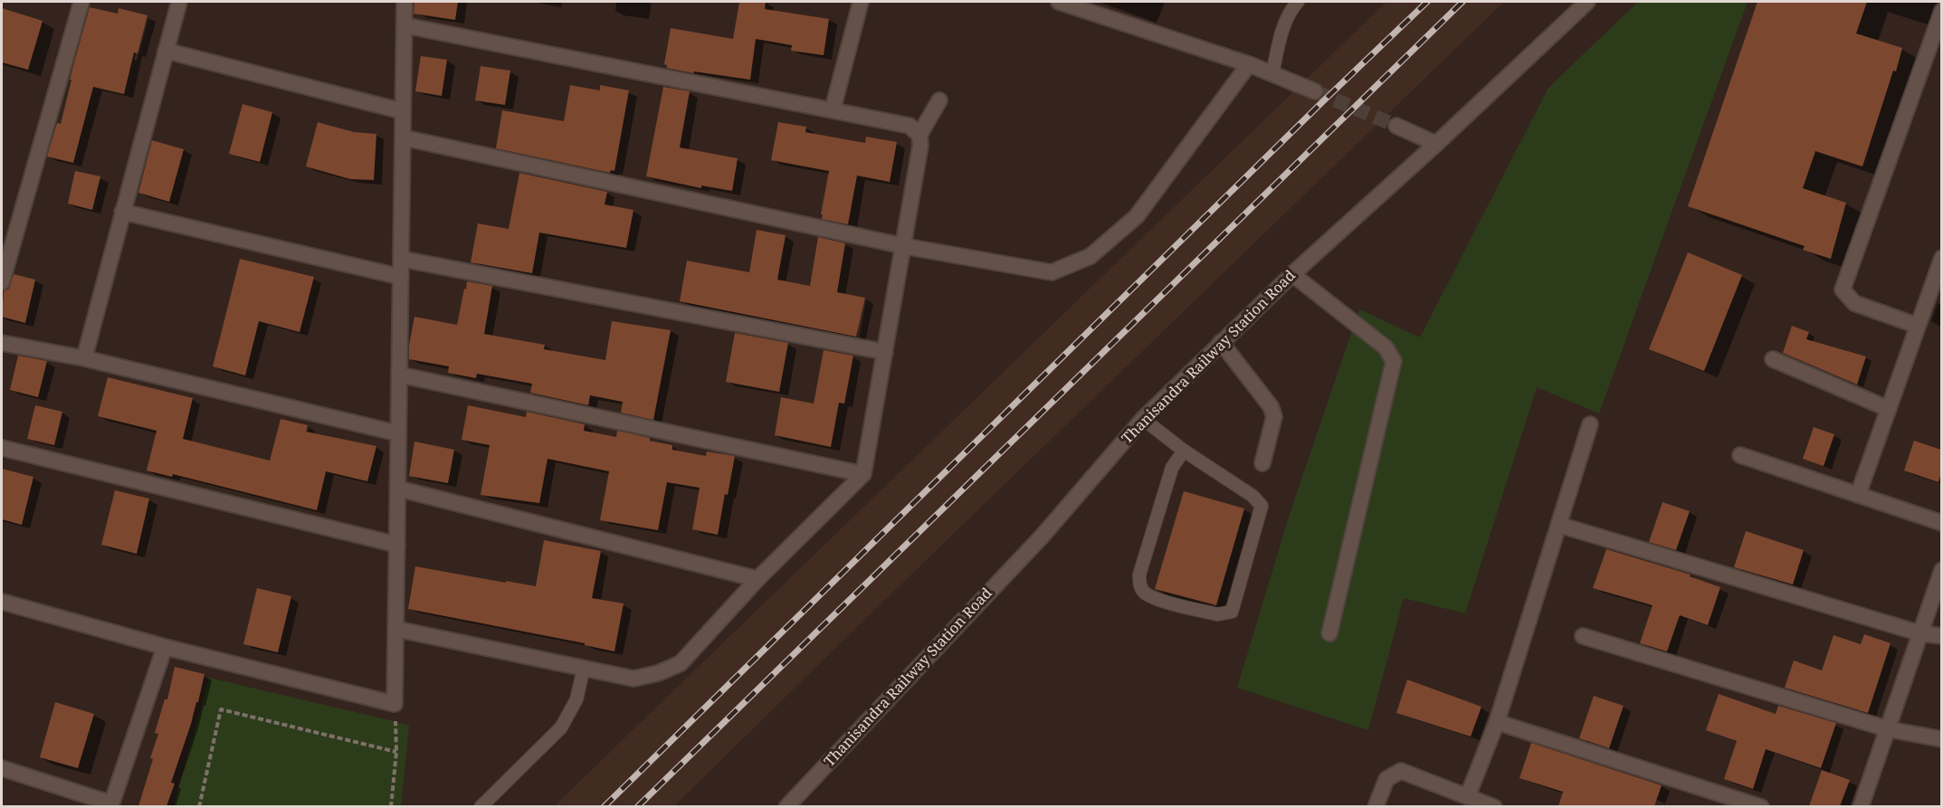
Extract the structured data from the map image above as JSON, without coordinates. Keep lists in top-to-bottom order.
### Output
{
  "streets": {
    "street": ["Thanisandra Railway Station Road"]
  }
}
